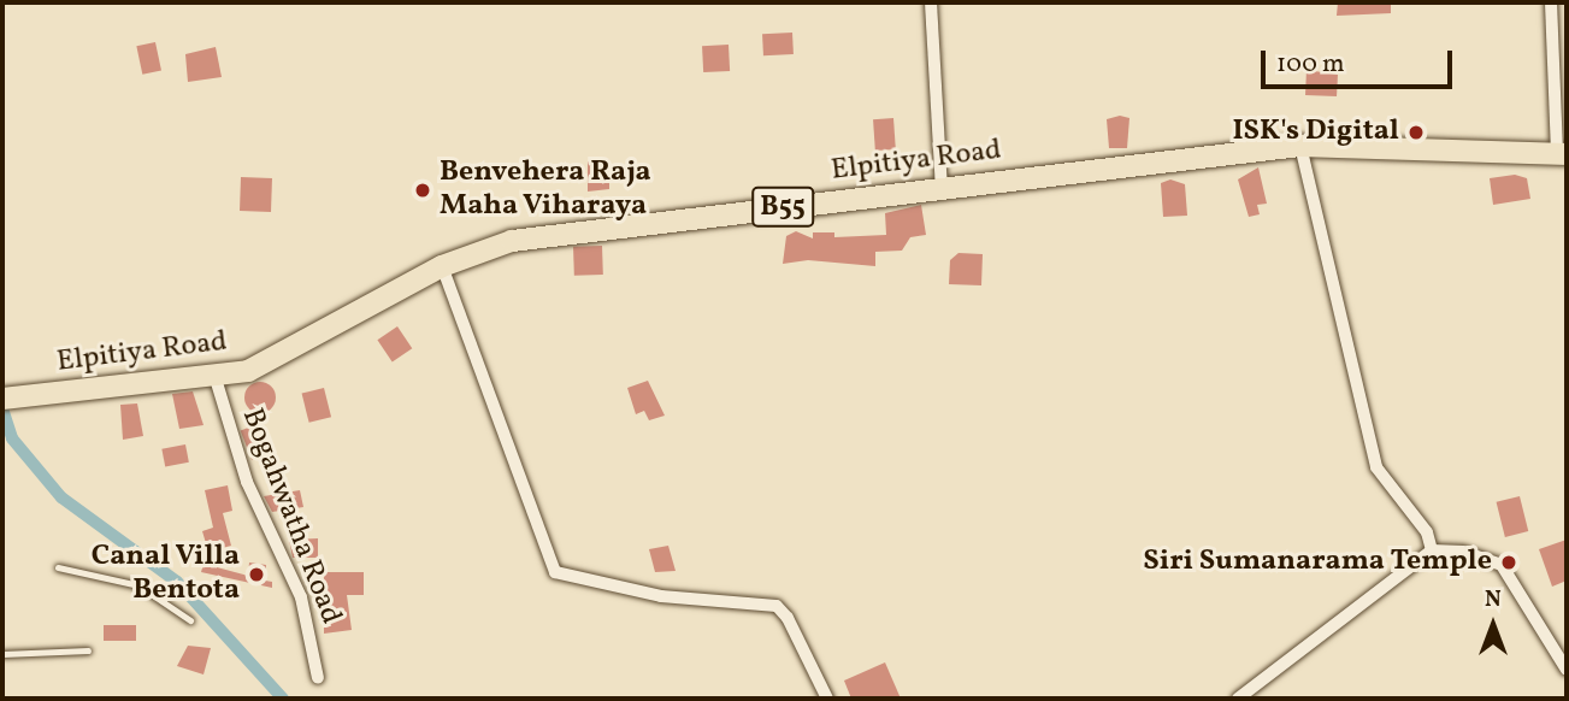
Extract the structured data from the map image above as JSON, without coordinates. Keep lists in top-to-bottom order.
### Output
{
  "streets": {
    "main road": ["Elpitiya Road", "B55"],
    "street": ["Bogahwatha Road"]
  },
  "crossings": [
    ["Elpitiya Road", "Bogahwatha Road"]
  ],
  "places": [
    "ISK's Digital",
    "Benvehera Raja Maha Viharaya",
    "Siri Sumanarama Temple",
    "Canal Villa Bentota"
  ],
  "scale_bar": "100 m",
  "north": "top"
}
